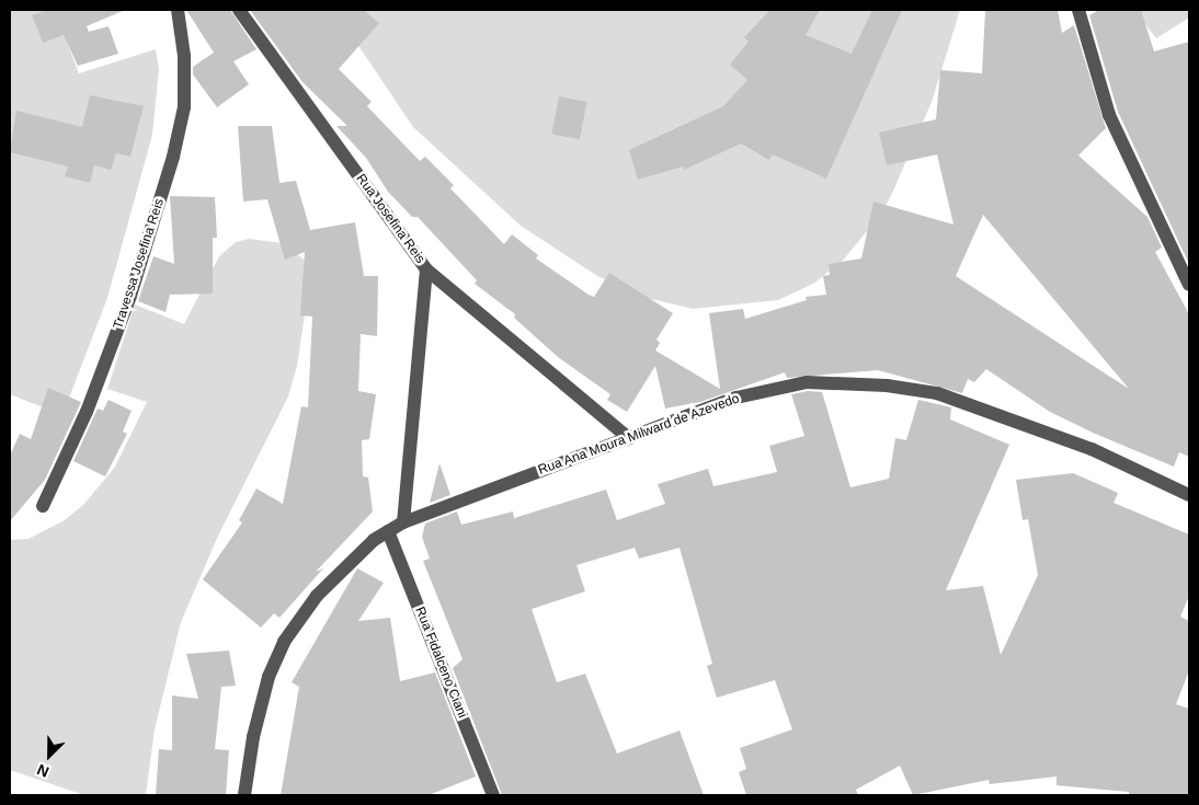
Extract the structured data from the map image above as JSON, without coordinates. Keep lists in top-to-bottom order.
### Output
{
  "streets": {
    "street": [
      "Rua Josefina Reis",
      "Travessa Josefina Reis",
      "Rua Ana Moura Milward de Azevedo",
      "Rua Fidalceno Ciani"
    ]
  },
  "crossings": [
    ["Rua Josefina Reis", "Rua Ana Moura Milward de Azevedo"],
    ["Rua Ana Moura Milward de Azevedo", "Rua Fidalceno Ciani"]
  ],
  "north": "bottom left"
}
